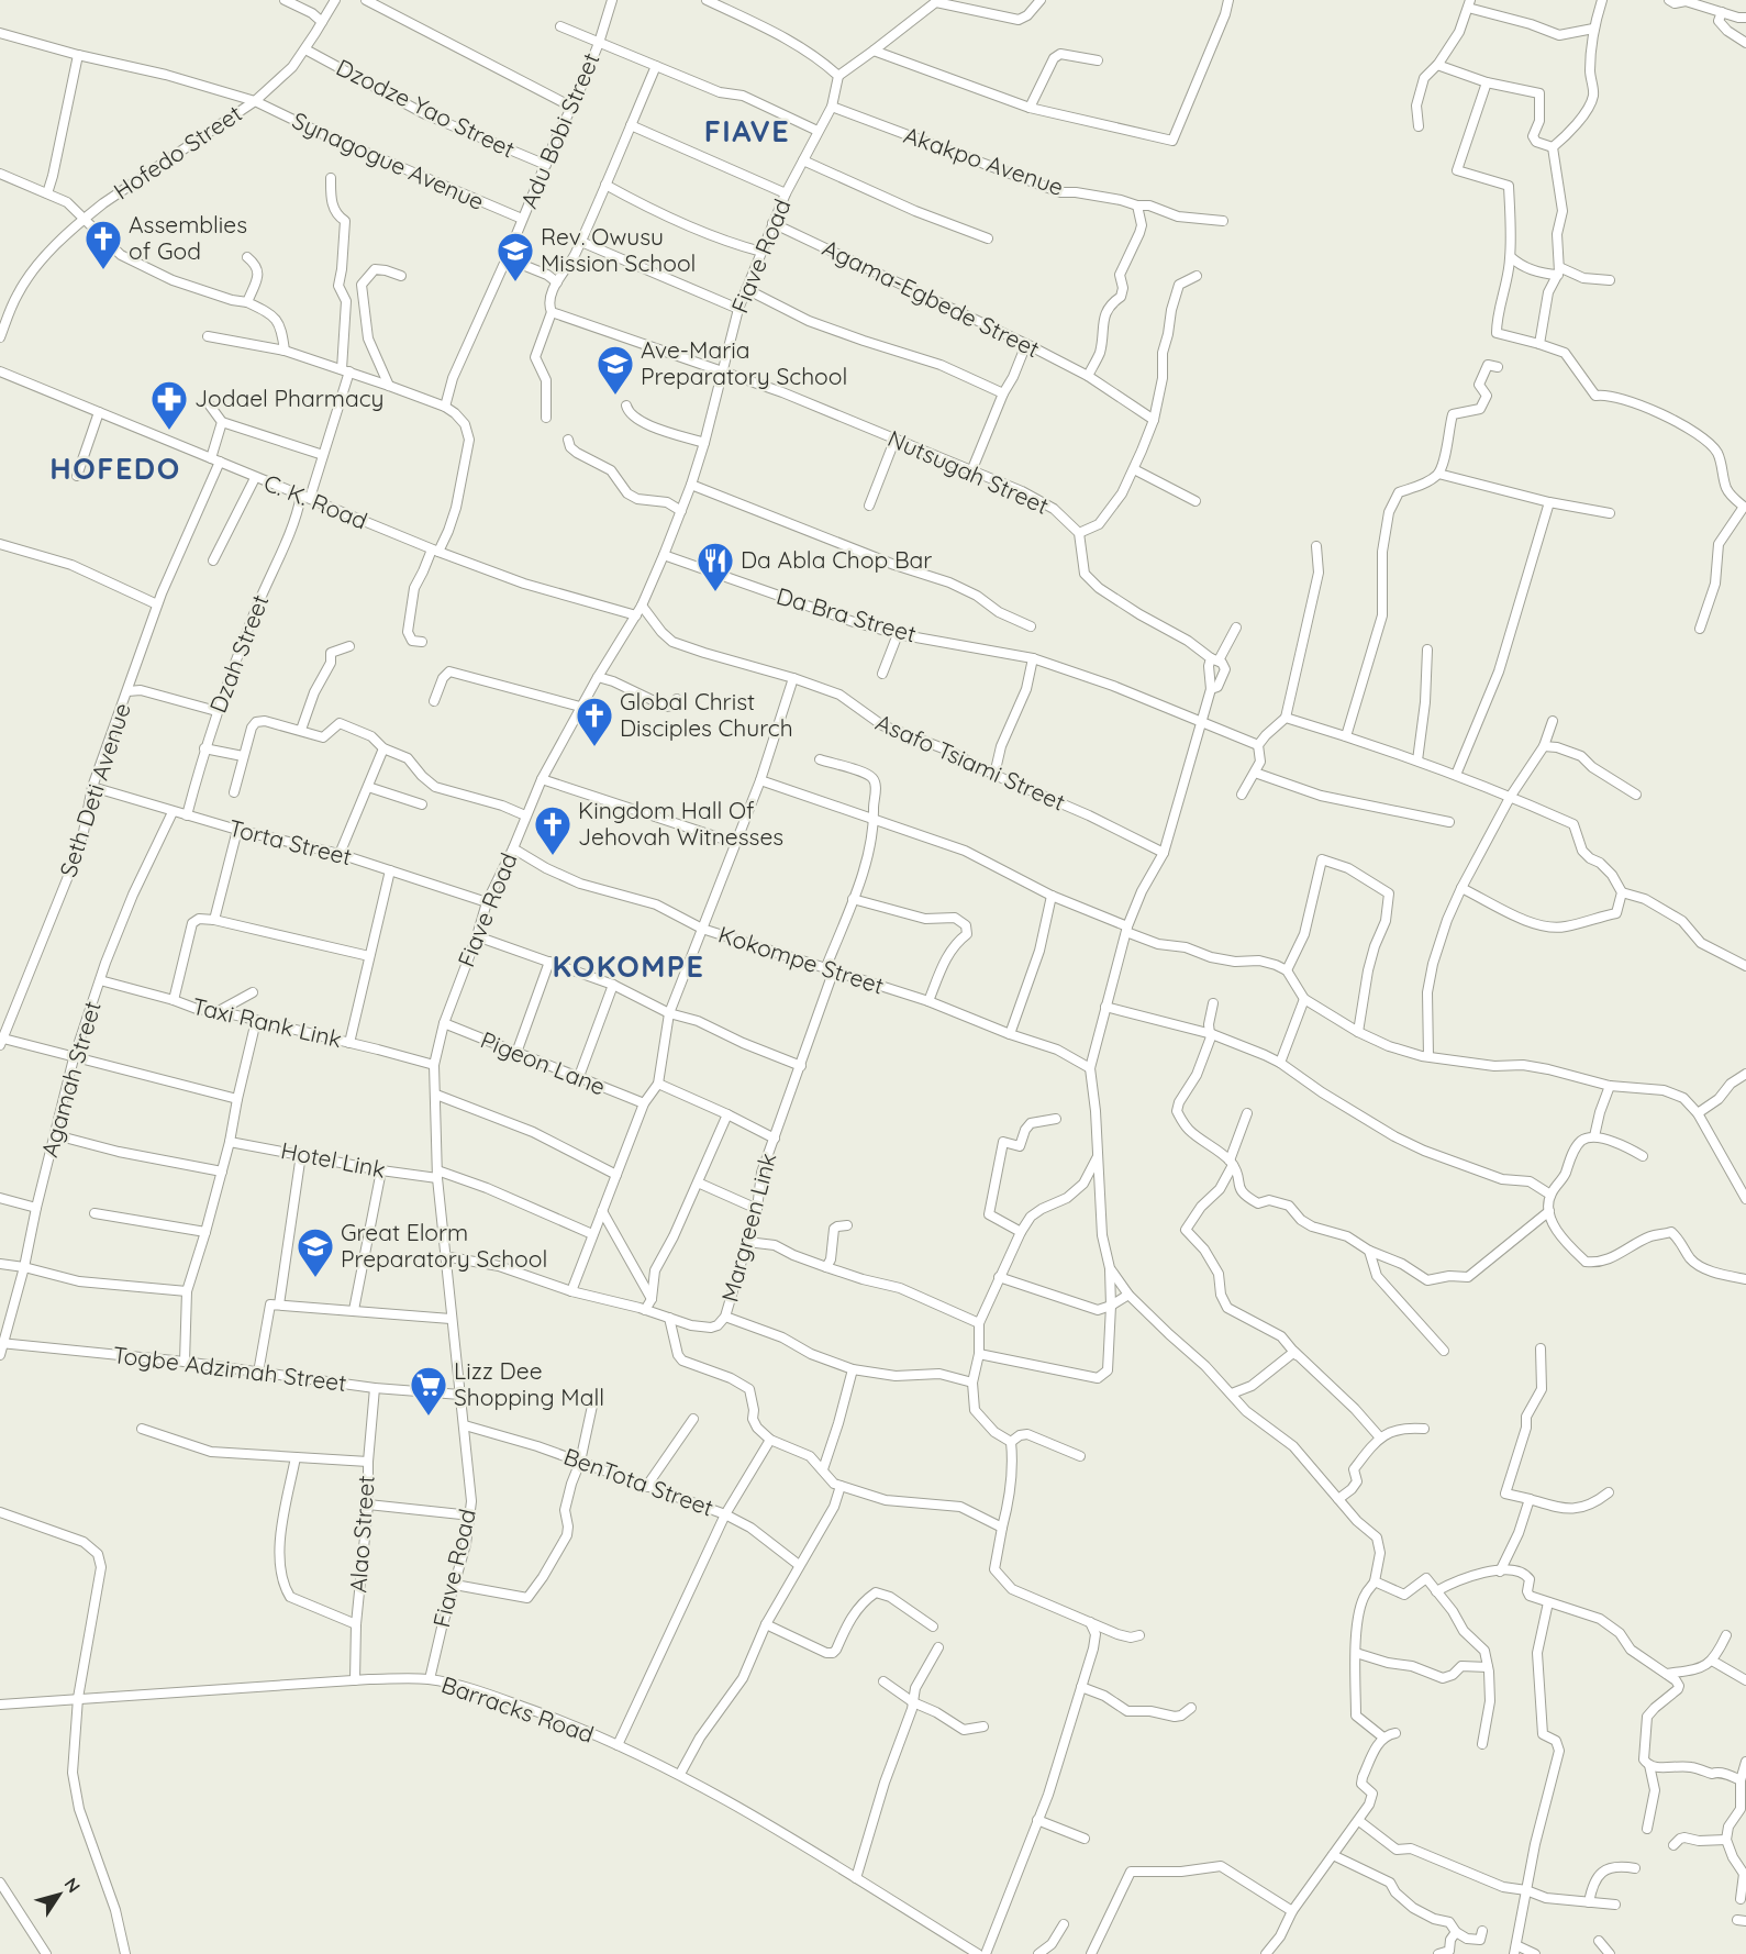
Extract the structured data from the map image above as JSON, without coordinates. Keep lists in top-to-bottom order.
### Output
{
  "streets": {
    "street": [
      "Dzodze Yao Street",
      "Adu Bobi Street",
      "Hofedo Street",
      "Synagogue Avenue",
      "Akakpo Avenue",
      "Fiave Road",
      "Agama-Egbede Street",
      "Nutsugah Street",
      "C. K. Road",
      "Da Bra Street",
      "Dzah Street",
      "Asafo Tsiami Street",
      "Seth Deti Avenue",
      "Torta Street",
      "Kokompe Street",
      "Taxi Rank Link",
      "Pigeon Lane",
      "Agamah Street",
      "Hotel Link",
      "Margreen Link",
      "Togbe Adzimah Street",
      "BenTota Street",
      "Alao Street",
      "Barracks Road"
    ]
  },
  "crossings": [
    ["Dzodze Yao Street", "Adu Bobi Street"],
    ["Dzodze Yao Street", "Hofedo Street"],
    ["Adu Bobi Street", "Synagogue Avenue"],
    ["Hofedo Street", "Synagogue Avenue"],
    ["Akakpo Avenue", "Fiave Road"],
    ["Fiave Road", "Agama-Egbede Street"],
    ["Fiave Road", "Nutsugah Street"],
    ["Fiave Road", "C. K. Road"],
    ["Fiave Road", "Da Bra Street"],
    ["Fiave Road", "Asafo Tsiami Street"],
    ["Fiave Road", "Torta Street"],
    ["Fiave Road", "Kokompe Street"],
    ["Fiave Road", "Taxi Rank Link"],
    ["Fiave Road", "Pigeon Lane"],
    ["Fiave Road", "Hotel Link"],
    ["Fiave Road", "Margreen Link"],
    ["Fiave Road", "Togbe Adzimah Street"],
    ["Fiave Road", "BenTota Street"],
    ["Fiave Road", "Barracks Road"],
    ["C. K. Road", "Dzah Street"],
    ["C. K. Road", "Seth Deti Avenue"],
    ["Dzah Street", "Torta Street"],
    ["Seth Deti Avenue", "Torta Street"],
    ["Torta Street", "Agamah Street"],
    ["Kokompe Street", "Margreen Link"],
    ["Taxi Rank Link", "Agamah Street"],
    ["Agamah Street", "Togbe Adzimah Street"],
    ["Togbe Adzimah Street", "Alao Street"],
    ["Alao Street", "Barracks Road"]
  ],
  "districts": ["FIAVE", "HOFEDO", "KOKOMPE"],
  "places": {
    "church": ["Assemblies of God", "Global Christ Disciples Church", "Kingdom Hall Of Jehovah Witnesses"],
    "school or university": ["Rev. Owusu Mission School", "Ave-Maria Preparatory School", "Great Elorm Preparatory School"],
    "pharmacy": ["Jodael Pharmacy"],
    "restaurant": ["Da Abla Chop Bar"],
    "supermarket": ["Lizz Dee Shopping Mall"]
  },
  "north": "top right"
}
